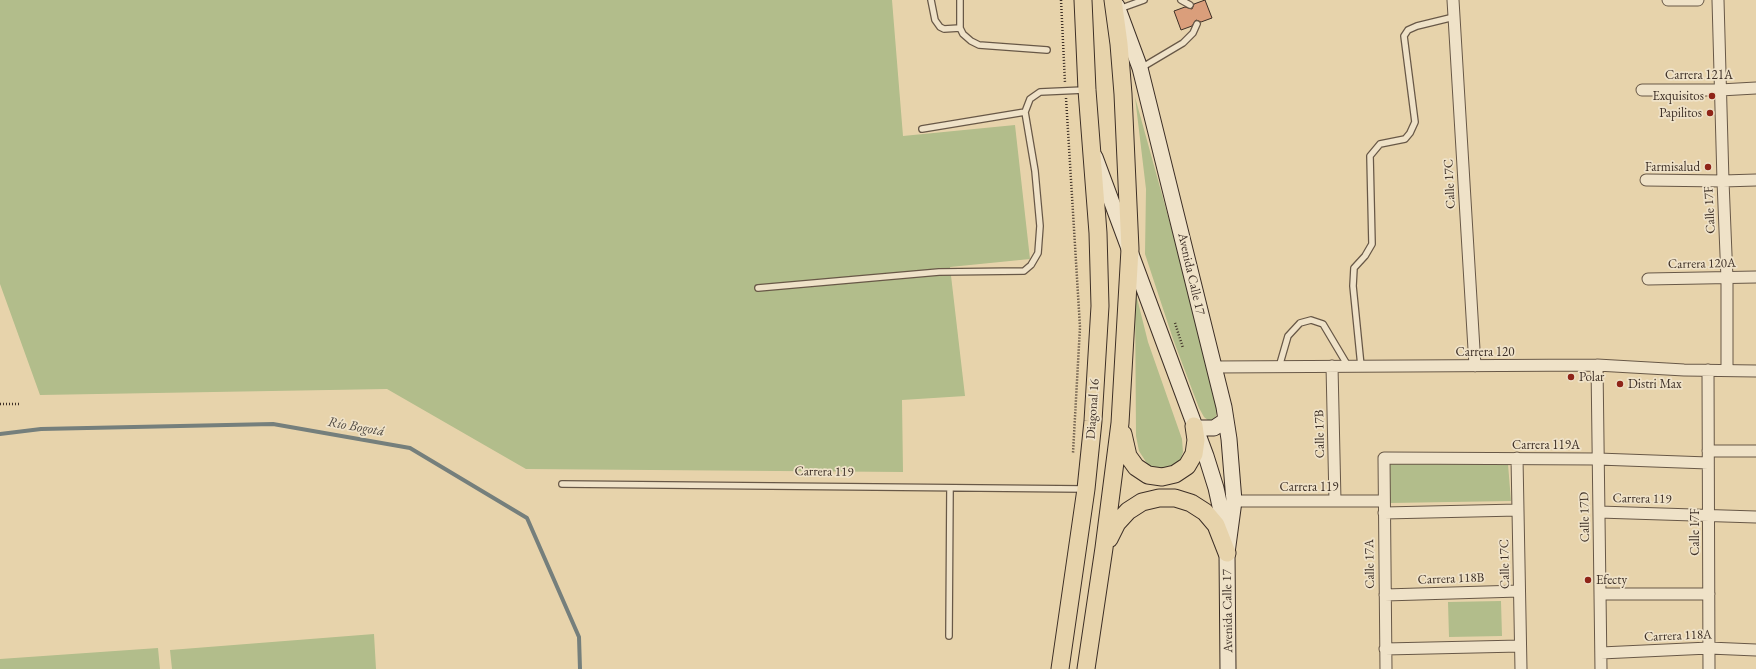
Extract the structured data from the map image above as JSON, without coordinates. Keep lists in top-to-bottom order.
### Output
{
  "streets": {
    "main road": ["Avenida Calle 17", "Diagonal 16"],
    "street": [
      "Carrera 121A",
      "Calle 17C",
      "Calle 17F",
      "Carrera 120A",
      "Carrera 120",
      "Calle 17B",
      "Carrera 119A",
      "Carrera 119",
      "Calle 17D",
      "Calle 17A",
      "Carrera 118B",
      "Carrera 118A"
    ]
  },
  "crossings": [
    ["Carrera 121A", "Calle 17F"],
    ["Calle 17C", "Carrera 120"],
    ["Calle 17C", "Carrera 119A"],
    ["Calle 17C", "Carrera 118B"],
    ["Calle 17F", "Carrera 120A"],
    ["Calle 17F", "Carrera 120"],
    ["Calle 17F", "Carrera 119A"],
    ["Calle 17F", "Carrera 119"],
    ["Calle 17F", "Carrera 118A"],
    ["Avenida Calle 17", "Carrera 120"],
    ["Avenida Calle 17", "Diagonal 16"],
    ["Avenida Calle 17", "Carrera 119"],
    ["Carrera 120", "Calle 17B"],
    ["Carrera 120", "Calle 17D"],
    ["Diagonal 16", "Carrera 119"],
    ["Calle 17B", "Carrera 119"],
    ["Carrera 119A", "Calle 17D"],
    ["Carrera 119A", "Calle 17A"],
    ["Carrera 119", "Calle 17D"],
    ["Carrera 119", "Calle 17A"],
    ["Calle 17D", "Carrera 118A"],
    ["Calle 17A", "Carrera 118B"]
  ],
  "water": ["Río Bogotá"],
  "places": [
    "Exquisitos",
    "Papilitos",
    "Farmisalud",
    "Polar",
    "Distri Max",
    "Efecty"
  ]
}
